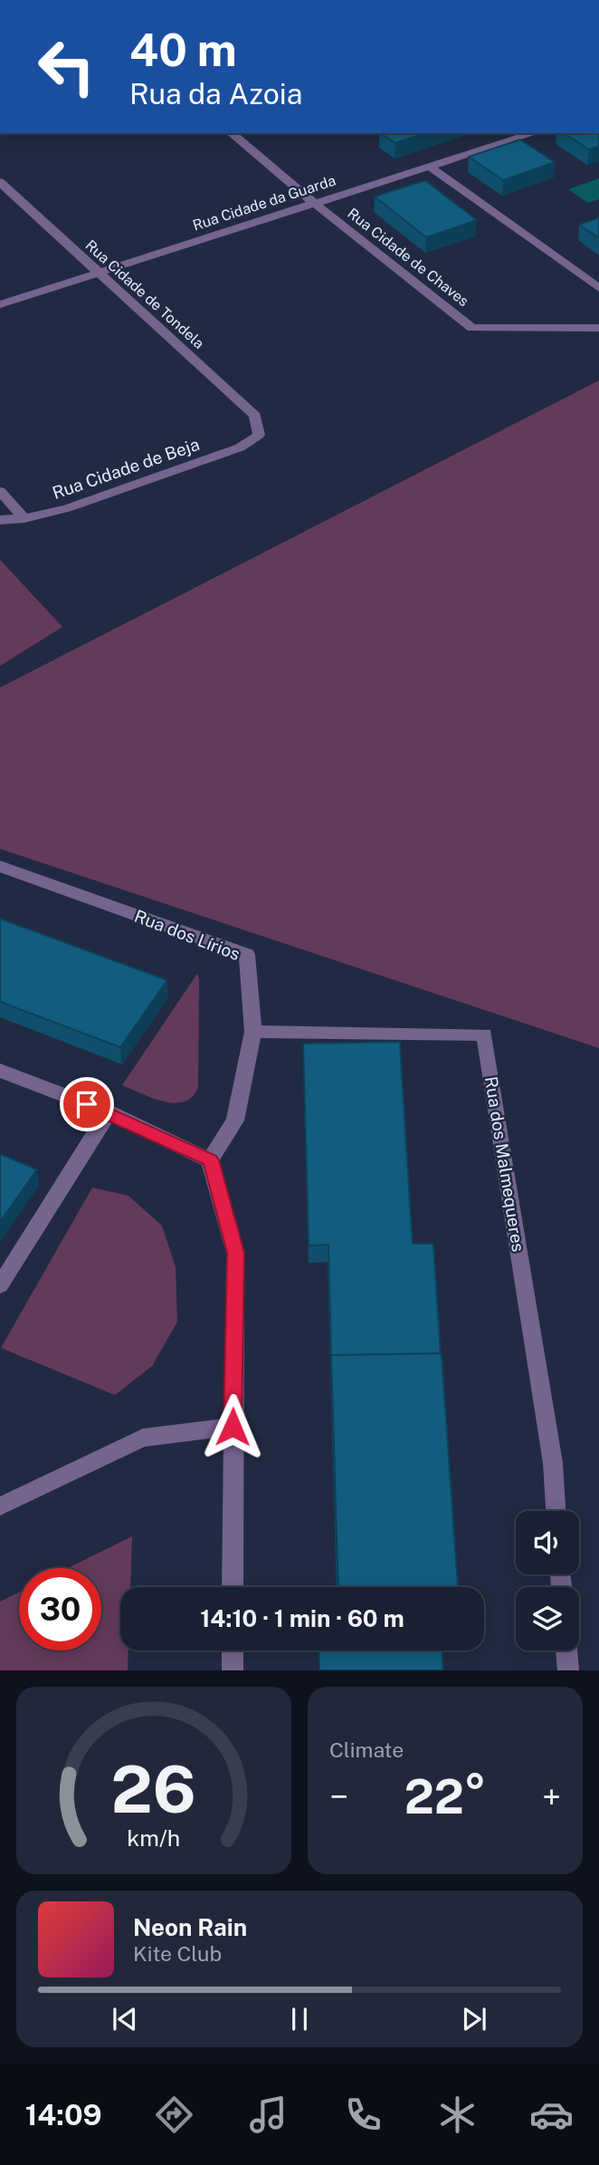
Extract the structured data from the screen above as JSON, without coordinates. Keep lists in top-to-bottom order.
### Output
{
  "streets": {
    "street": [
      "Rua Cidade da Guarda",
      "Rua Cidade de Chaves",
      "Rua Cidade de Tondela",
      "Rua Cidade de Beja",
      "Rua dos Lírios",
      "Rua dos Malmequeres"
    ]
  },
  "crossings": [
    ["Rua Cidade da Guarda", "Rua Cidade de Chaves"],
    ["Rua Cidade da Guarda", "Rua Cidade de Tondela"],
    ["Rua Cidade de Tondela", "Rua Cidade de Beja"],
    ["Rua dos Lírios", "Rua dos Malmequeres"]
  ],
  "page": {
    "turn": ["40 m", "Rua da Azoia"],
    "limit": "30",
    "trip": "14:10 · 1 min · 60 m",
    "tile": "Climate",
    "heat": ["−", "22°", "+"],
    "song": ["Neon Rain", "Kite Club"],
    "tabs": "14:09",
    "gauge": ["26", "km/h"]
  }
}
